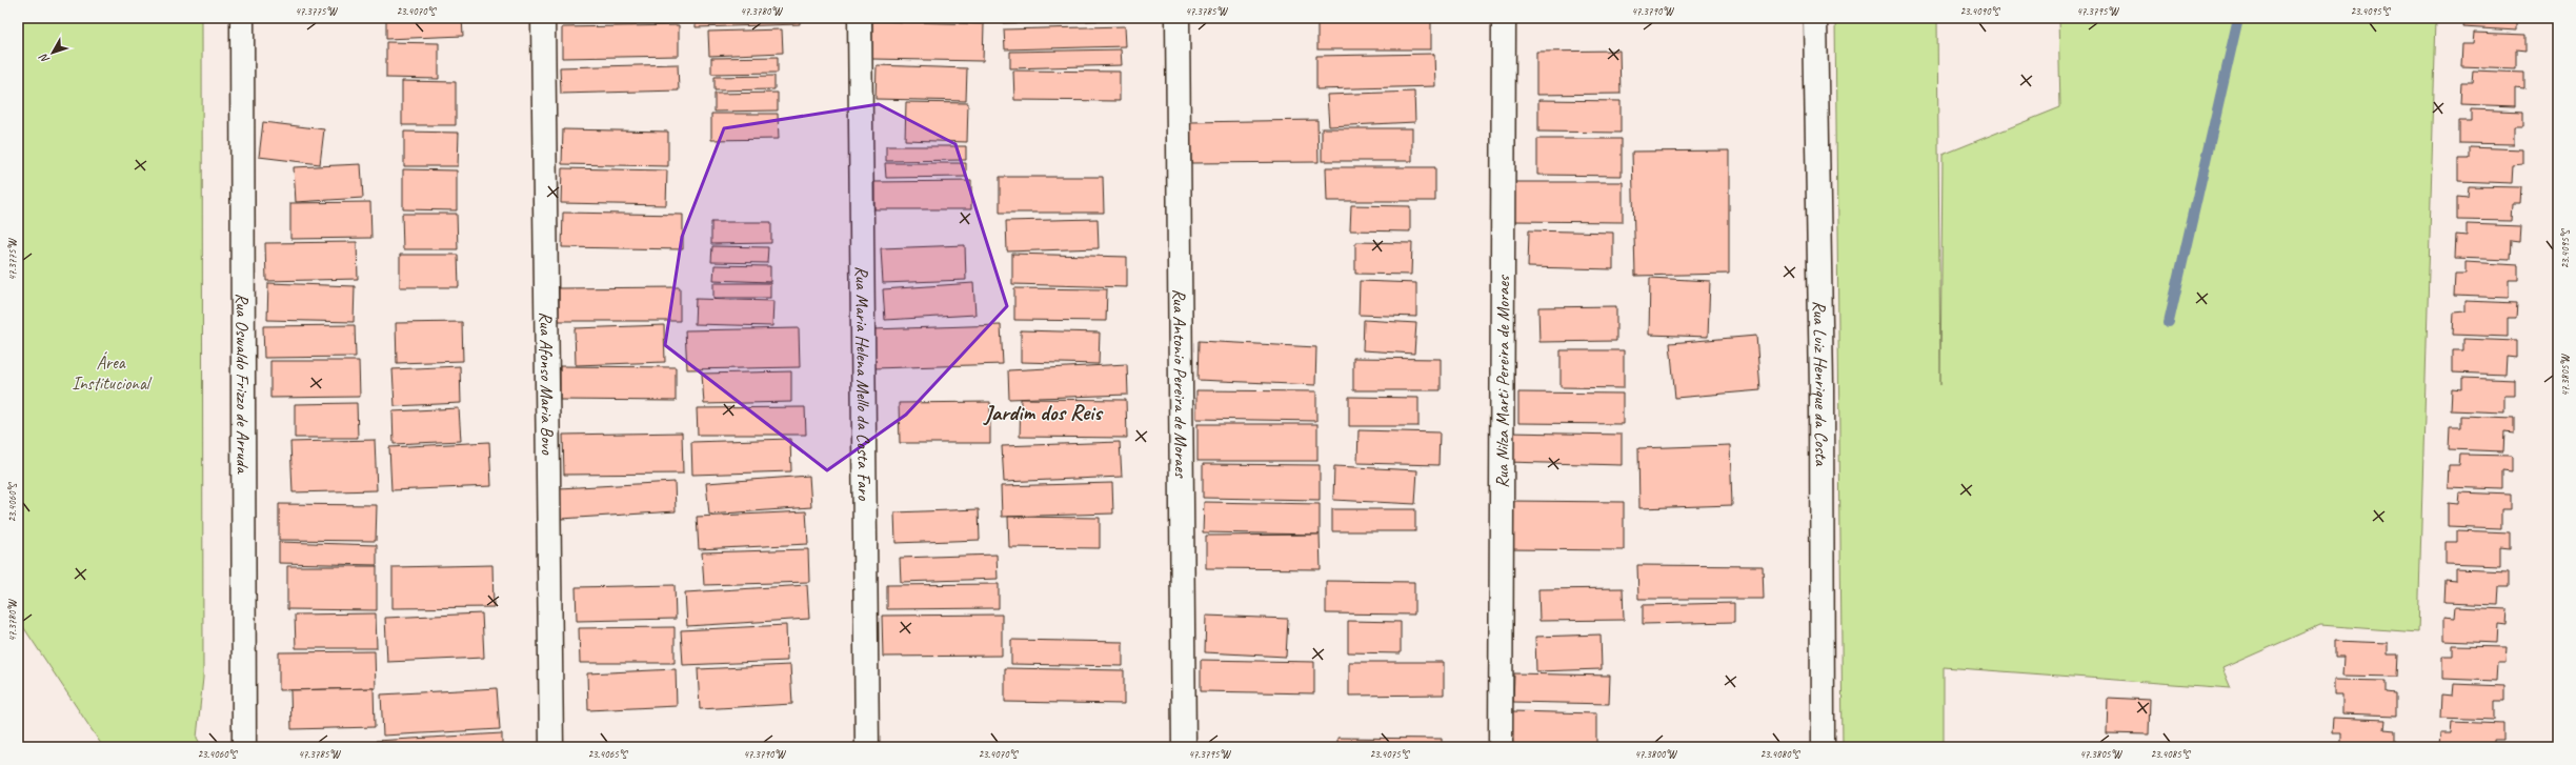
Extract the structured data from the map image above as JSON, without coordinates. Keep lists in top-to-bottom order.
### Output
{
  "streets": {
    "street": [
      "Rua Luiz Henrique da Costa",
      "Rua Oswaldo Frizzo de Arruda",
      "Rua Afonso Maria Bovo",
      "Rua Maria Helena Mello da Costa Faro",
      "Rua Antonio Pereira de Moraes",
      "Rua Nilza Marti Pereira de Moraes"
    ]
  },
  "districts": ["Jardim dos Reis"],
  "parks": ["Área Institucional"],
  "north": "bottom left",
  "coordinates": [
    "47.3775°W",
    "23.4070°S",
    "47.3780°W",
    "47.3785°W",
    "47.3790°W",
    "23.4090°S",
    "47.3795°W",
    "23.4095°S",
    "47.3805°W",
    "23.4060°S",
    "23.4065°S",
    "23.4075°S",
    "47.3800°W",
    "23.4080°S",
    "23.4085°S"
  ]
}
